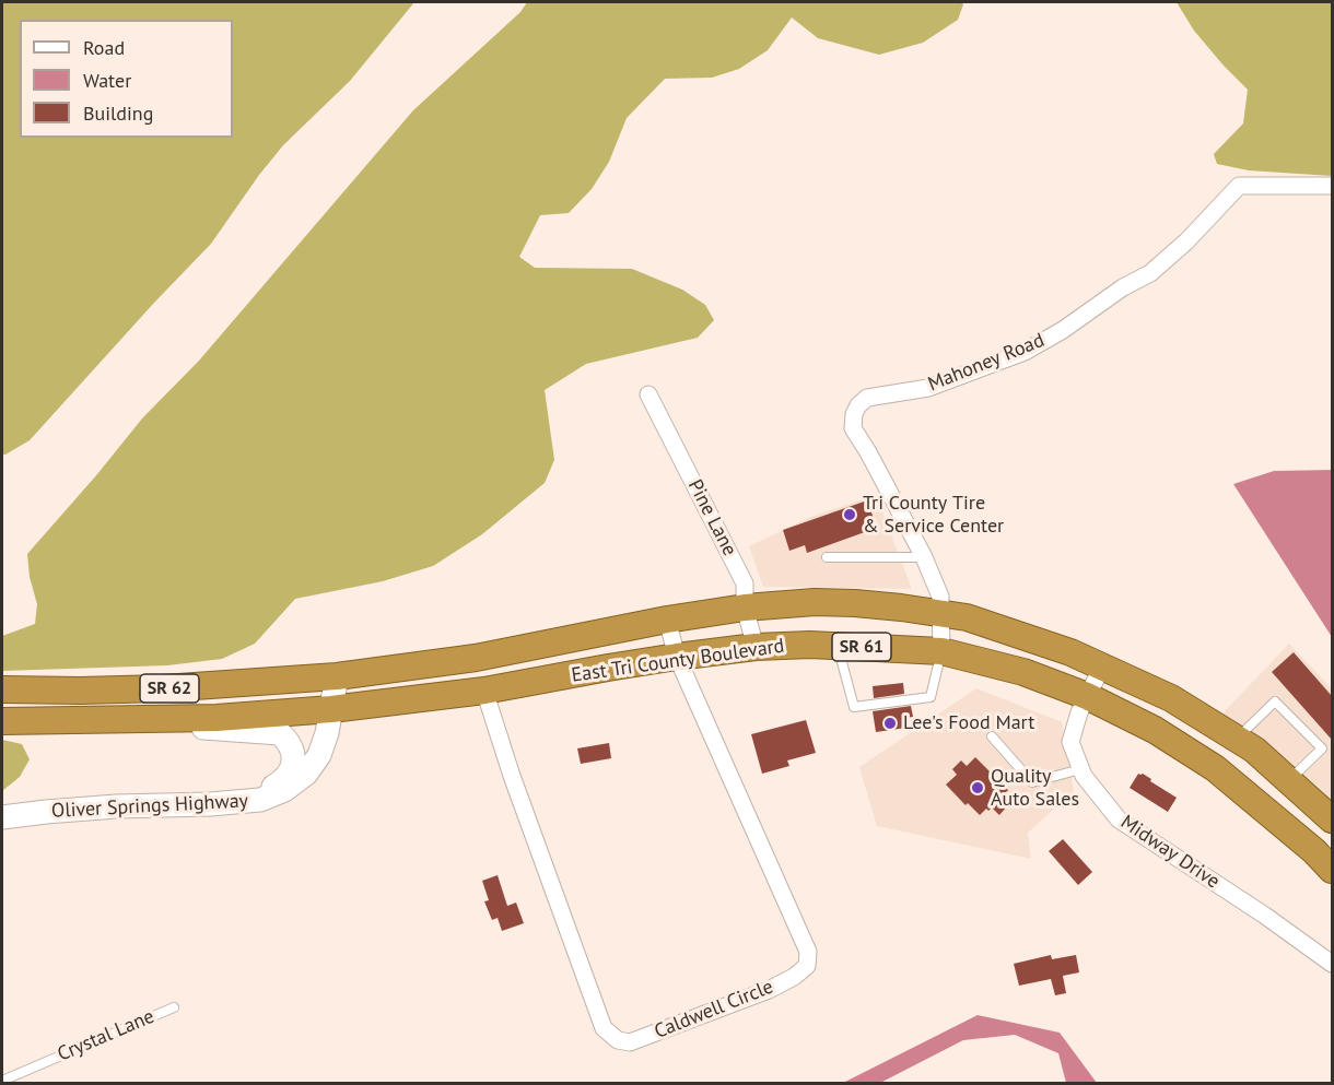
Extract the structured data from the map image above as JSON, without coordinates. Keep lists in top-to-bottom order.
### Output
{
  "streets": {
    "highway": ["SR 61", "East Tri County Boulevard", "SR 62"],
    "main road": ["Oliver Springs Highway"],
    "street": [
      "Mahoney Road",
      "Pine Lane",
      "Midway Drive",
      "Caldwell Circle"
    ],
    "lane": ["Crystal Lane"]
  },
  "crossings": [
    ["Mahoney Road", "East Tri County Boulevard"],
    ["Pine Lane", "East Tri County Boulevard"],
    ["East Tri County Boulevard", "Oliver Springs Highway"],
    ["East Tri County Boulevard", "Midway Drive"],
    ["East Tri County Boulevard", "Caldwell Circle"]
  ],
  "places": ["Tri County Tire & Service Center", "Lee's Food Mart", "Quality Auto Sales"],
  "legend": ["Road", "Water", "Building"]
}
